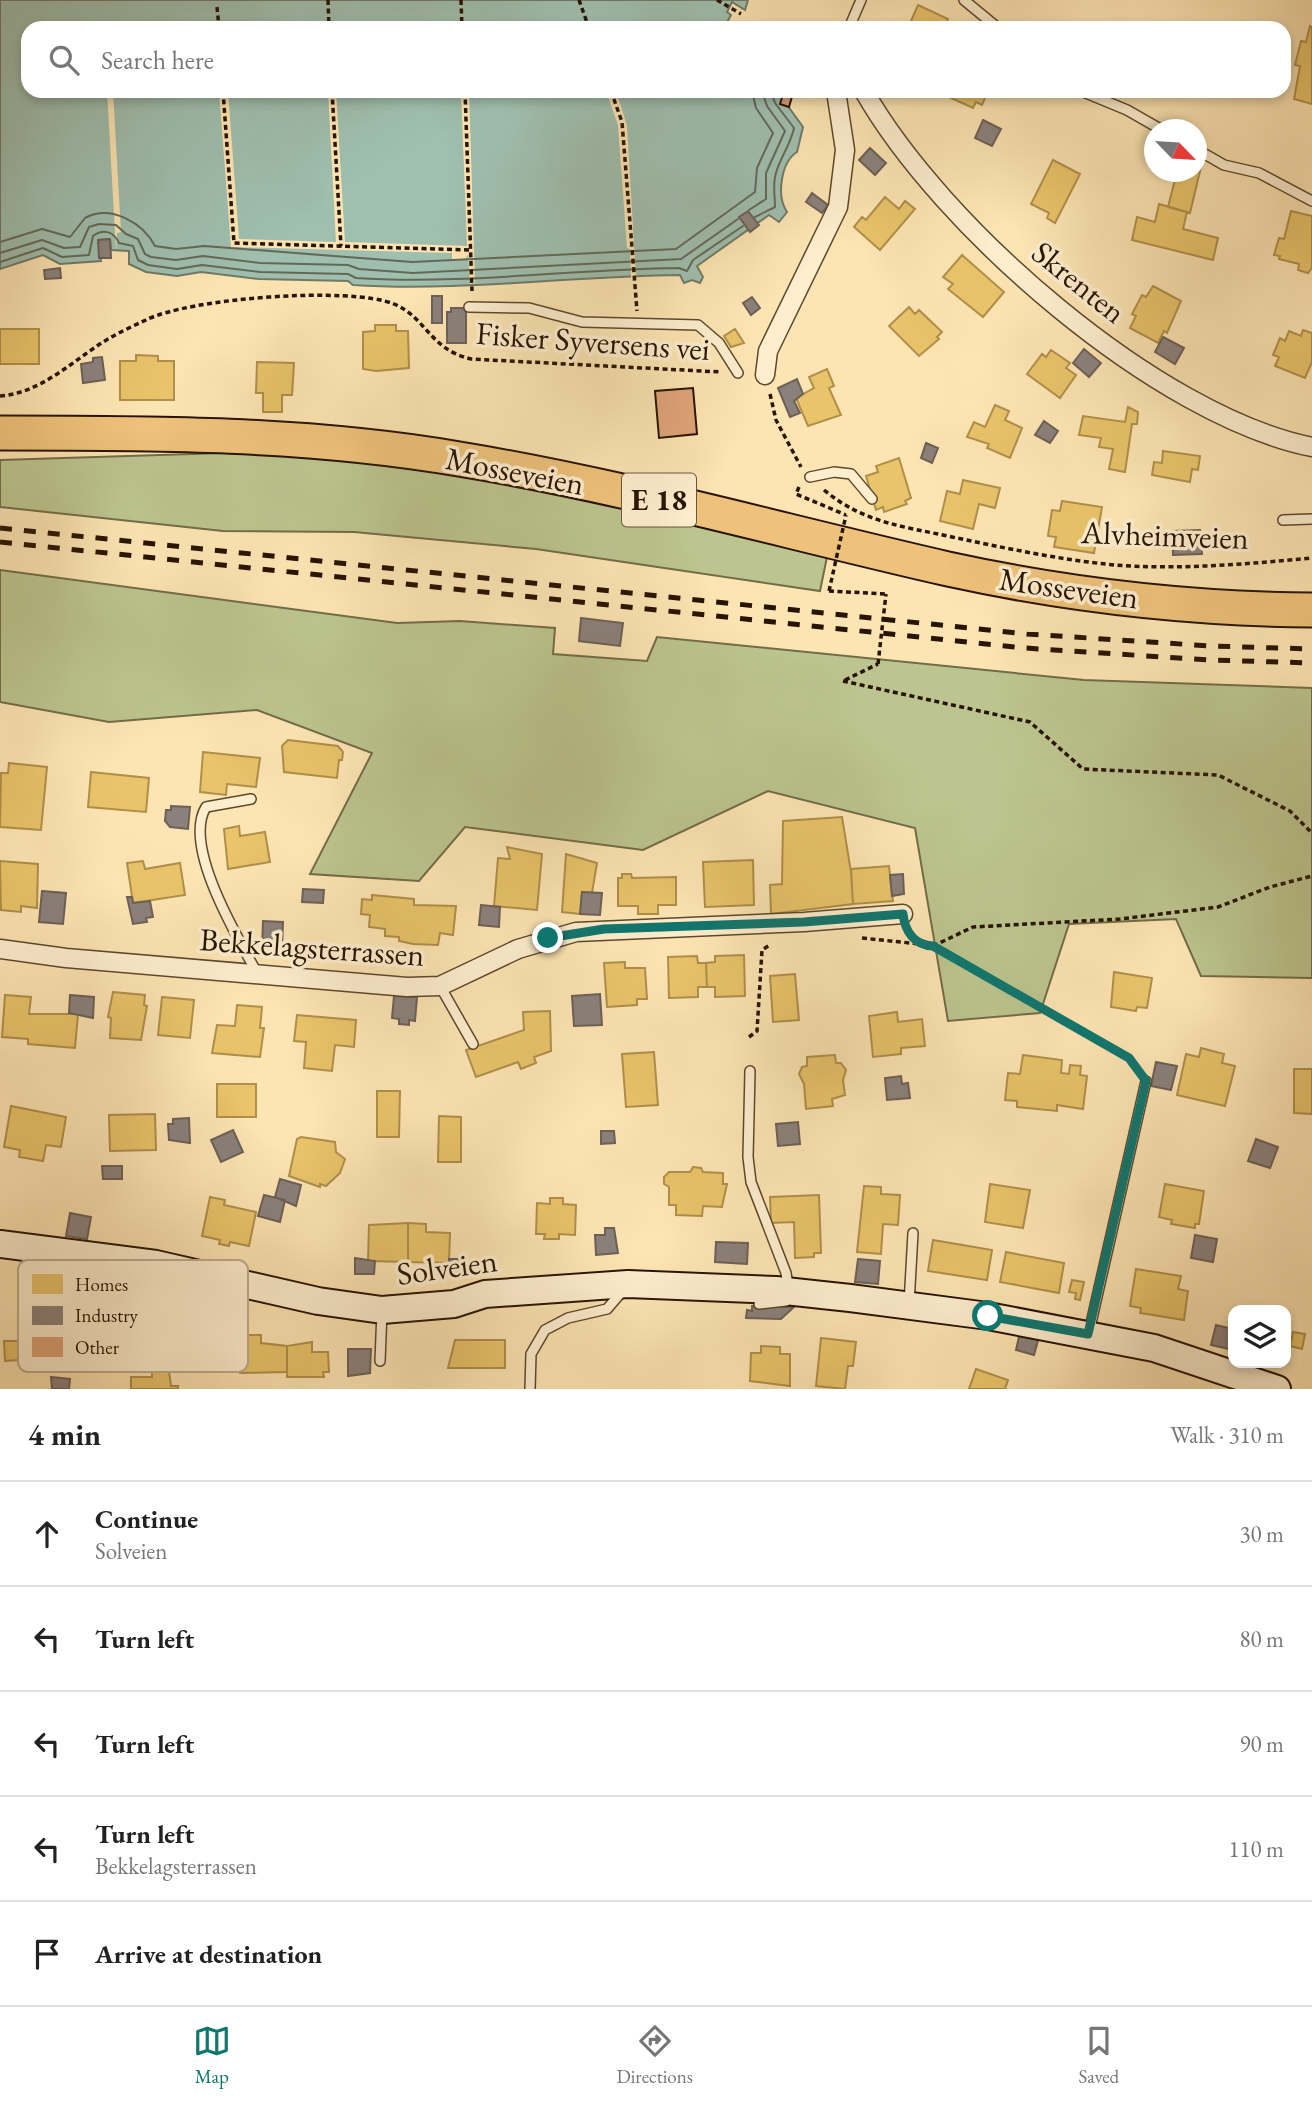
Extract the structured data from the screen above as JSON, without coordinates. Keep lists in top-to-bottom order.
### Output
{
  "streets": {
    "highway": ["Mosseveien", "E 18"],
    "street": ["Skrenten", "Bekkelagsterrassen", "Solveien"],
    "path": ["Fisker Syversens vei", "Alvheimveien"]
  },
  "legend": ["Homes", "Industry", "Other"],
  "north": "bottom right",
  "page": {
    "search": "Search here",
    "heading": ["4 min", "Walk · 310 m"],
    "list": [
      ["Continue", "Solveien", "30 m"],
      ["Turn left", "80 m"],
      ["Turn left", "90 m"],
      ["Turn left", "Bekkelagsterrassen", "110 m"],
      "Arrive at destination"
    ],
    "nav": ["Map", "Directions", "Saved"]
  }
}
